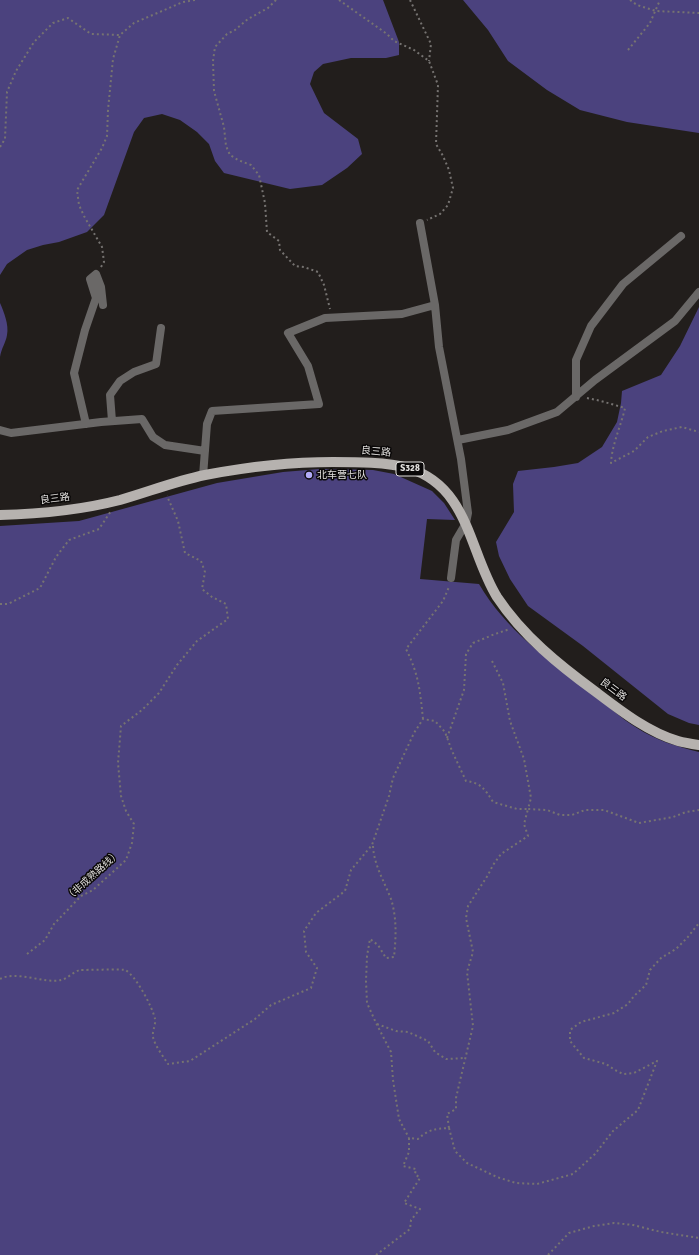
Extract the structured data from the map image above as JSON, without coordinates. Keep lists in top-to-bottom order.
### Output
{
  "streets": {
    "main road": ["良三路", "S328"],
    "path": ["（非成熟路线）"]
  },
  "crossings": [
    ["良三路", "（非成熟路线）"]
  ],
  "places": ["北车营七队"]
}
